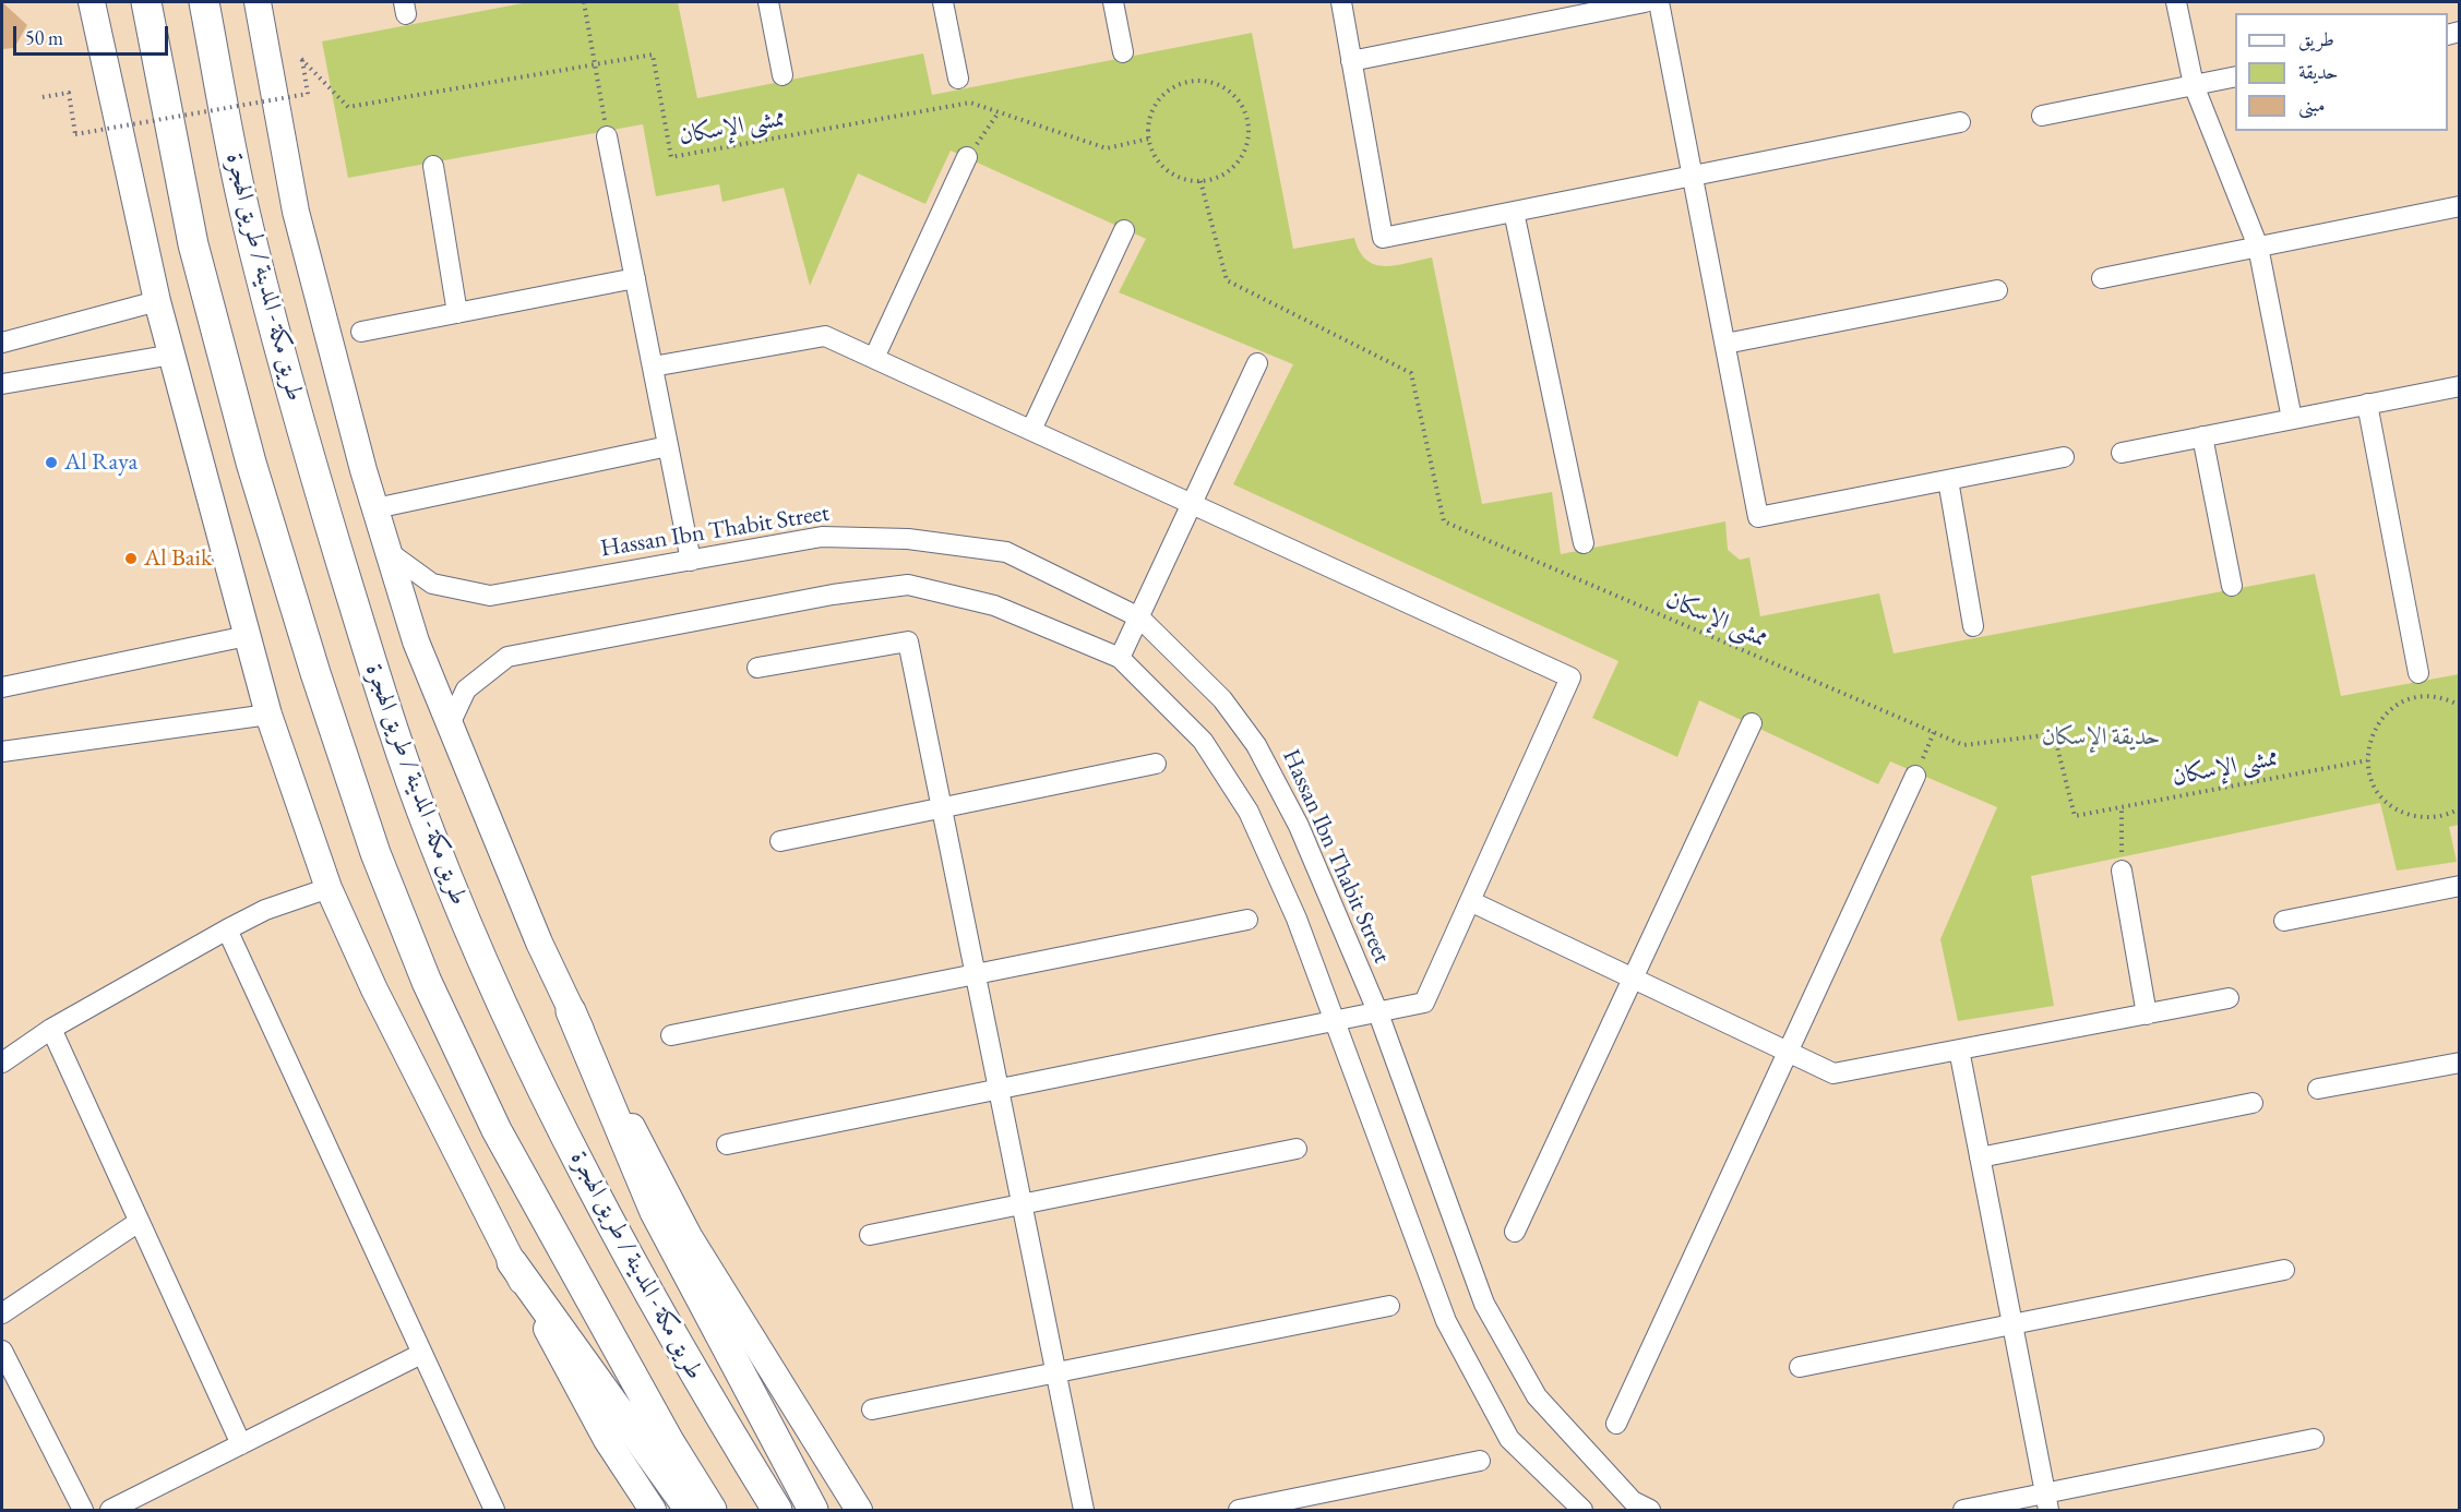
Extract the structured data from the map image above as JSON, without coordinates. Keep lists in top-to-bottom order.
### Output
{
  "streets": {
    "highway": ["طريق مكة - المدينة / طريق الهجرة"],
    "street": ["Hassan Ibn Thabit Street"],
    "path": ["ممشى الإسكان"]
  },
  "parks": ["حديقة الإسكان"],
  "places": ["Al Raya", "Al Baik"],
  "legend": ["طريق", "حديقة", "مبنى"],
  "scale_bar": "50 m"
}
